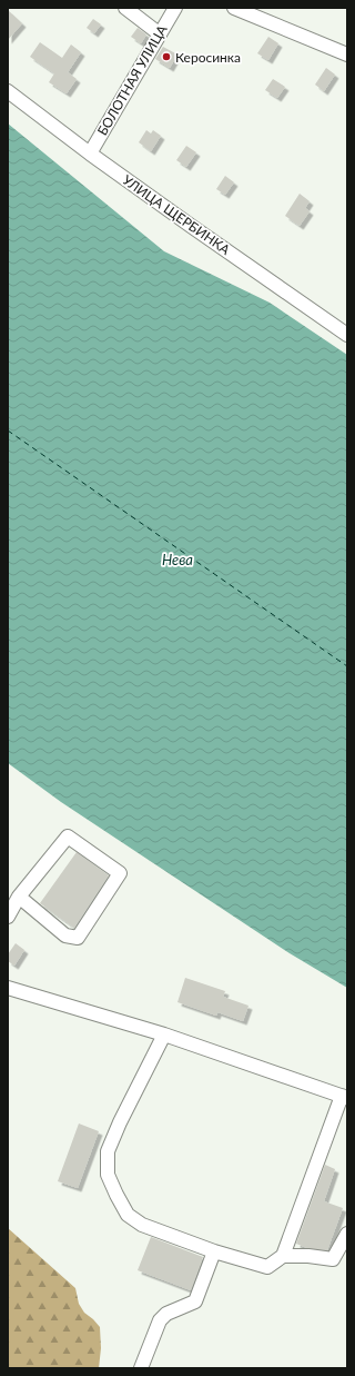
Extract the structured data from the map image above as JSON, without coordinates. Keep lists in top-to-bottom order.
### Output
{
  "streets": {
    "street": ["БОЛОТНАЯ УЛИЦА", "УЛИЦА ЩЕРБИНКА"]
  },
  "crossings": [
    ["БОЛОТНАЯ УЛИЦА", "УЛИЦА ЩЕРБИНКА"]
  ],
  "water": ["Нева"],
  "places": ["Керосинка"]
}
